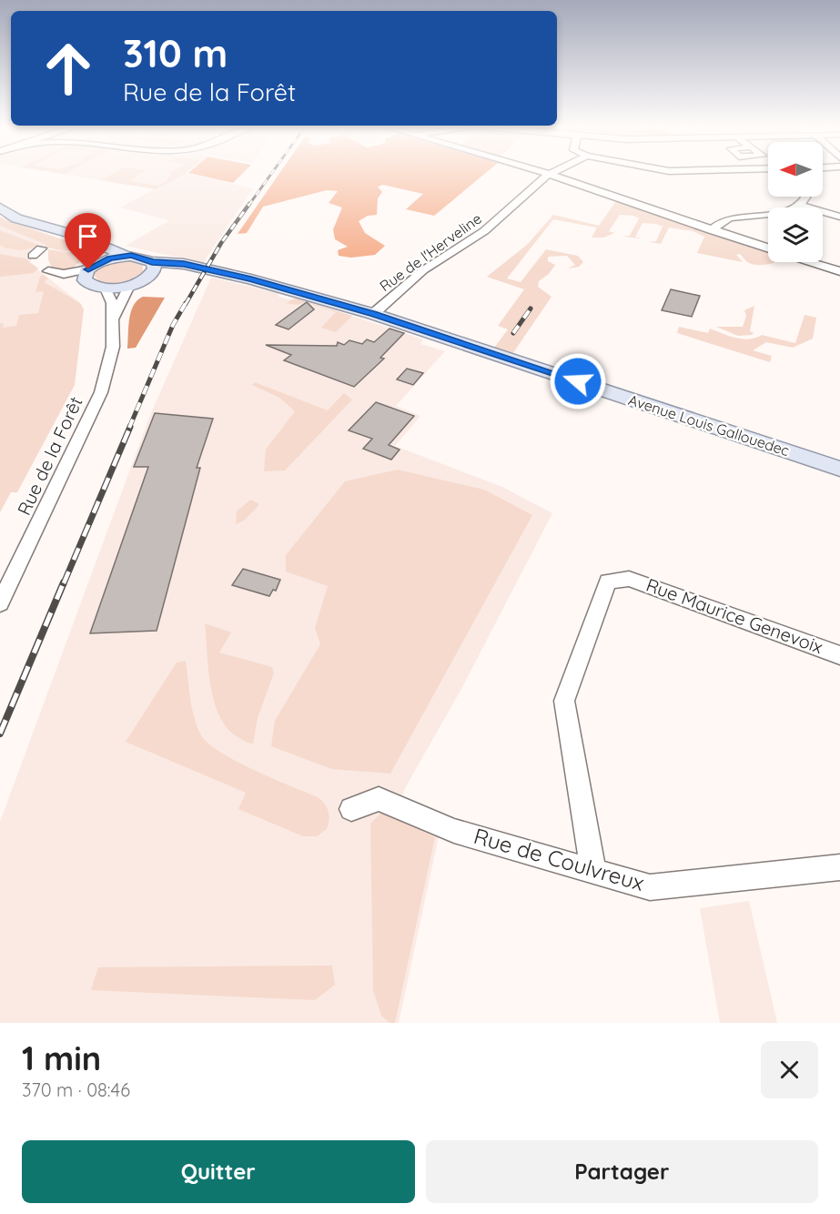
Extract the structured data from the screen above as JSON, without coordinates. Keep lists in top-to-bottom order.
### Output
{
  "streets": {
    "main road": ["Avenue Louis Gallouedec"],
    "street": [
      "Rue de l'Herveline",
      "Rue de la Forêt",
      "Rue Maurice Genevoix",
      "Rue de Coulvreux"
    ]
  },
  "crossings": [
    ["Rue de l'Herveline", "Avenue Louis Gallouedec"],
    ["Rue Maurice Genevoix", "Rue de Coulvreux"]
  ],
  "north": "left",
  "page": {
    "turn": ["310 m", "Rue de la Forêt"],
    "heading": ["1 min", "370 m · 08:46"],
    "buttons": ["Quitter", "Partager"]
  }
}
